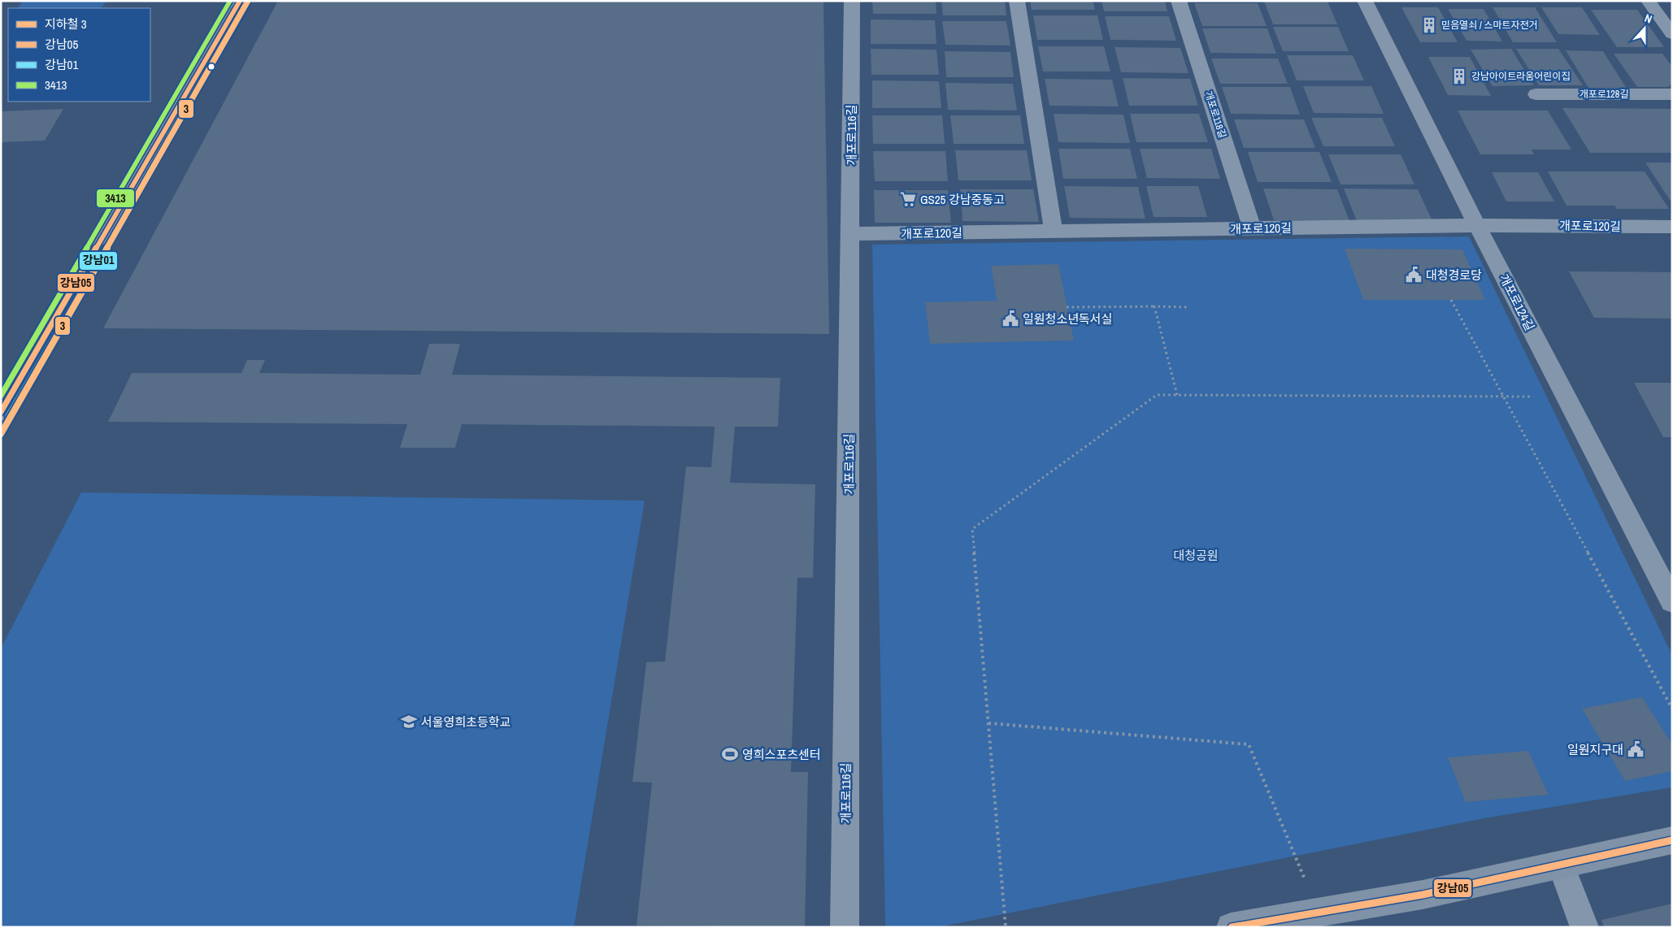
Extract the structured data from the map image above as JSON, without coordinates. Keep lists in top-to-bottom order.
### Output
{
  "streets": {
    "street": [
      "개포로128길",
      "개포로118길",
      "개포로116길",
      "개포로120길",
      "개포로124길"
    ]
  },
  "crossings": [
    ["개포로118길", "개포로120길"],
    ["개포로116길", "개포로120길"],
    ["개포로120길", "개포로124길"]
  ],
  "parks": ["대청공원"],
  "places": {
    "building": ["믿음열쇠 / 스마트자전거", "강남아이트라움어린이집"],
    "supermarket": ["GS25 강남중동고"],
    "public building": ["대청경로당", "일원청소년독서실", "일원지구대"],
    "school or university": ["서울영희초등학교"],
    "sports": ["영희스포츠센터"]
  },
  "lines": [
    "metro line 3",
    "transit line 강남05",
    "transit line 3413",
    "transit line 강남01"
  ],
  "legend": [
    "지하철 3",
    "강남05",
    "강남01",
    "3413"
  ],
  "north": "top"
}
